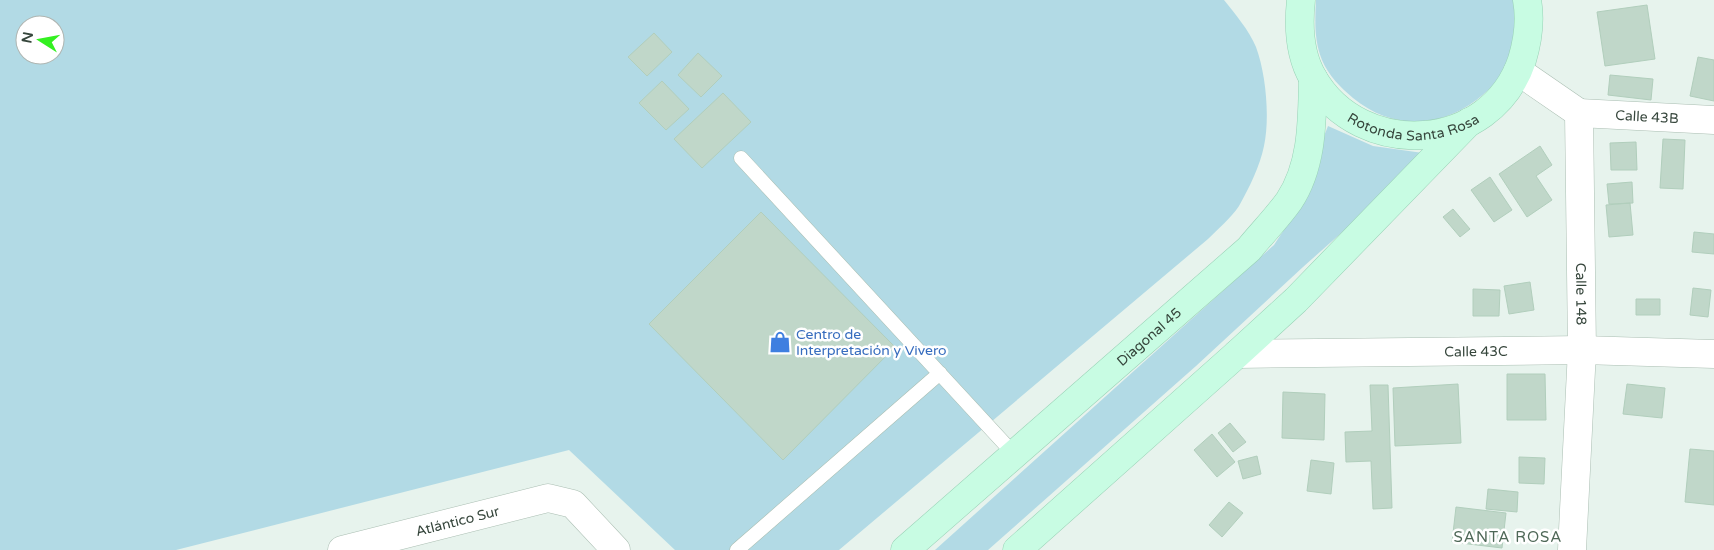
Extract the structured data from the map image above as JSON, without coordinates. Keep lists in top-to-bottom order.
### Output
{
  "streets": {
    "main road": ["Rotonda Santa Rosa", "Diagonal 45"],
    "street": [
      "Calle 43B",
      "Calle 148",
      "Calle 43C",
      "Atlántico Sur"
    ]
  },
  "crossings": [
    ["Rotonda Santa Rosa", "Diagonal 45"],
    ["Calle 43B", "Calle 148"],
    ["Calle 148", "Calle 43C"]
  ],
  "districts": ["SANTA ROSA"],
  "places": {
    "shop": ["Centro de Interpretación y Vivero"]
  },
  "north": "left"
}
